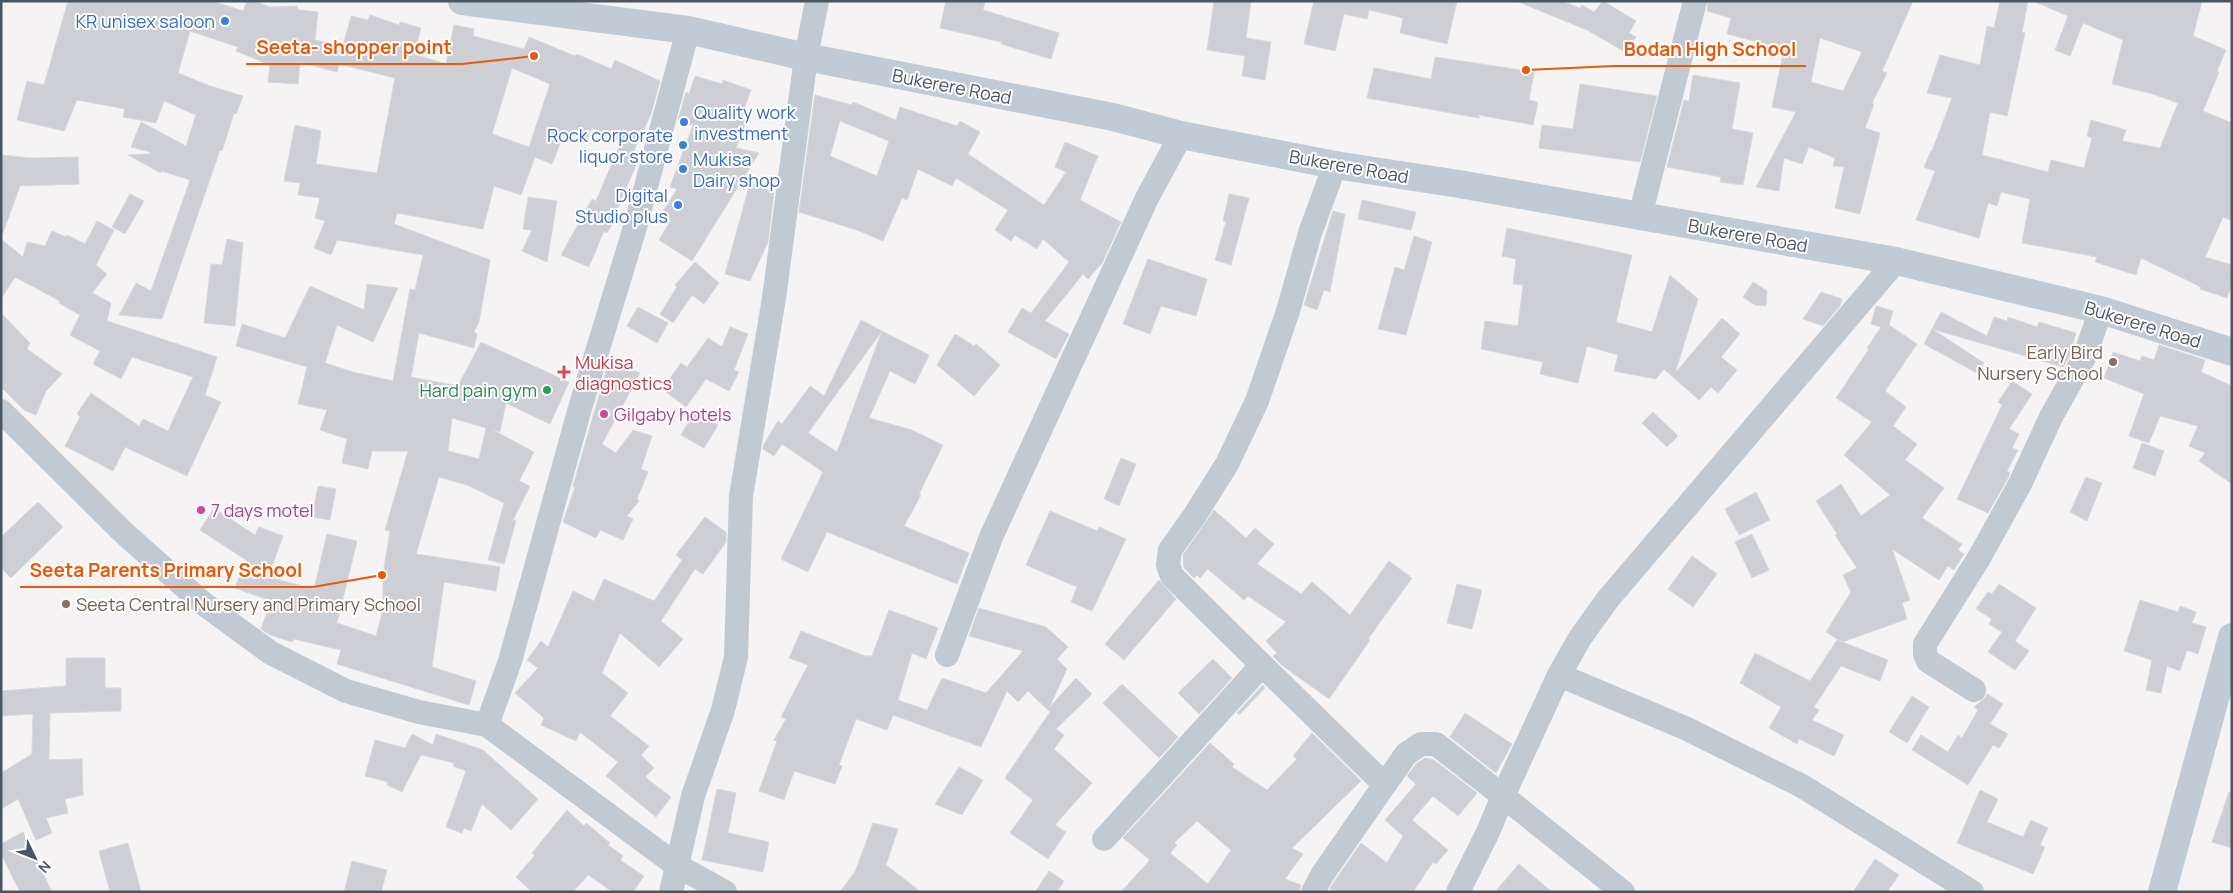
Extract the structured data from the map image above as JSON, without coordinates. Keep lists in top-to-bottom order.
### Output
{
  "streets": {
    "main road": ["Bukerere Road"]
  },
  "places": {
    "other": [
      "KR unisex saloon",
      "Seeta- shopper point",
      "Bodan High School",
      "Quality work investment",
      "Rock corporate liquor store",
      "Mukisa Dairy shop",
      "Digital Studio plus",
      "Early Bird Nursery School",
      "Hard pain gym",
      "Gilgaby hotels",
      "7 days motel",
      "Seeta Parents Primary School",
      "Seeta Central Nursery and Primary School"
    ],
    "health": ["Mukisa diagnostics"]
  },
  "north": "bottom right"
}
